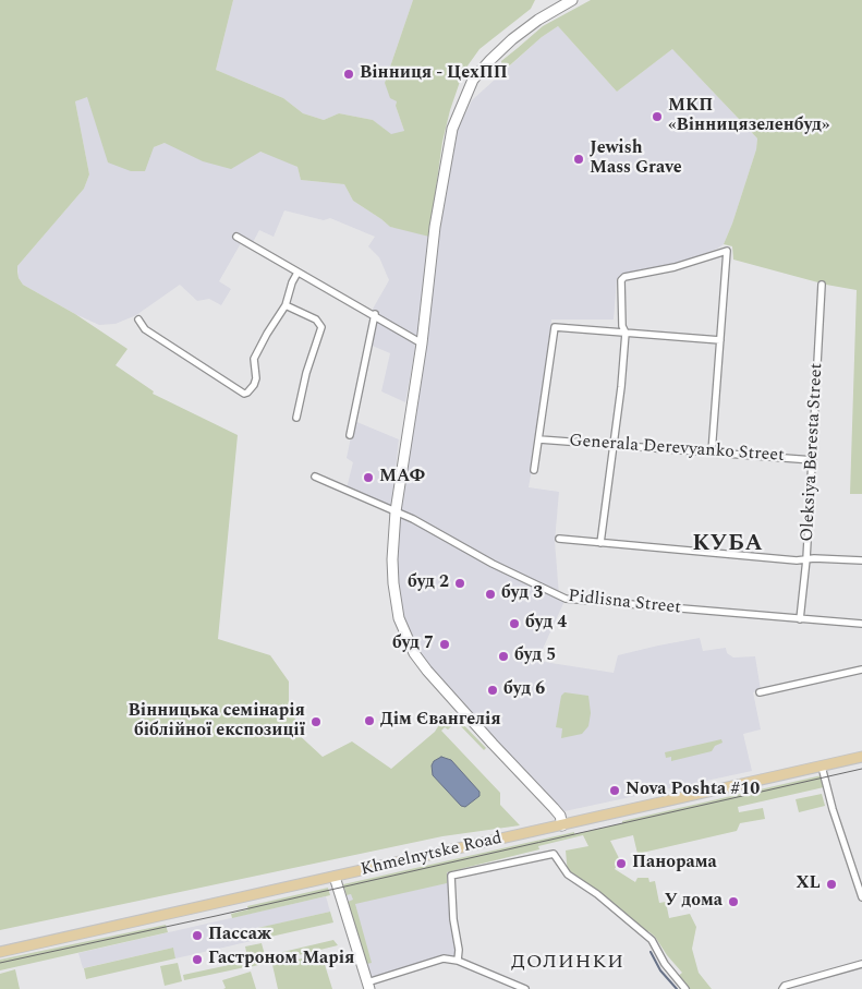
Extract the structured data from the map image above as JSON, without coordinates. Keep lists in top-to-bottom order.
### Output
{
  "streets": {
    "main road": ["Khmelnytske Road"],
    "street": ["Generala Derevyanko Street", "Oleksiya Beresta Street", "Pidlisna Street"]
  },
  "crossings": [
    ["Generala Derevyanko Street", "Oleksiya Beresta Street"],
    ["Oleksiya Beresta Street", "Pidlisna Street"]
  ],
  "districts": ["КУБА", "ДОЛИНКИ"],
  "places": [
    "Вінниця - ЦехПП",
    "МКП «Вінницязеленбуд»",
    "Jewish Mass Grave",
    "МАФ",
    "буд 2",
    "буд 3",
    "буд 4",
    "буд 7",
    "буд 5",
    "буд 6",
    "Дім Євангелія",
    "Вінницька семінарія біблійної експозиції",
    "Nova Poshta #10",
    "Панорама",
    "XL",
    "У дома",
    "Пассаж",
    "Гастроном Марія"
  ]
}
